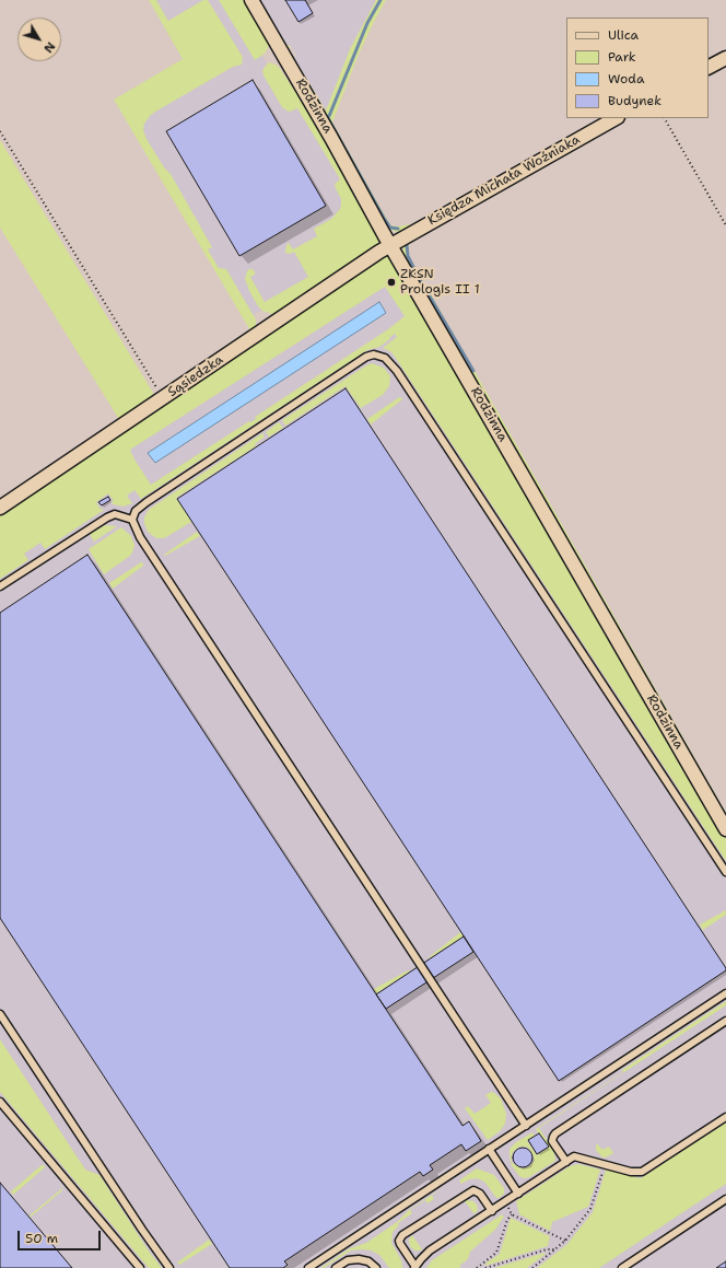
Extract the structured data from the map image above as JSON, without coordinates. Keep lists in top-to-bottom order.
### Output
{
  "streets": {
    "street": ["Rodzinna", "Księdza Michała Woźniaka", "Sąsiedzka"]
  },
  "crossings": [
    ["Rodzinna", "Księdza Michała Woźniaka"],
    ["Rodzinna", "Sąsiedzka"],
    ["Księdza Michała Woźniaka", "Sąsiedzka"]
  ],
  "places": ["ZKSN Prologis II 1"],
  "legend": [
    "Ulica",
    "Park",
    "Woda",
    "Budynek"
  ],
  "scale_bar": "50 m",
  "north": "bottom right"
}
